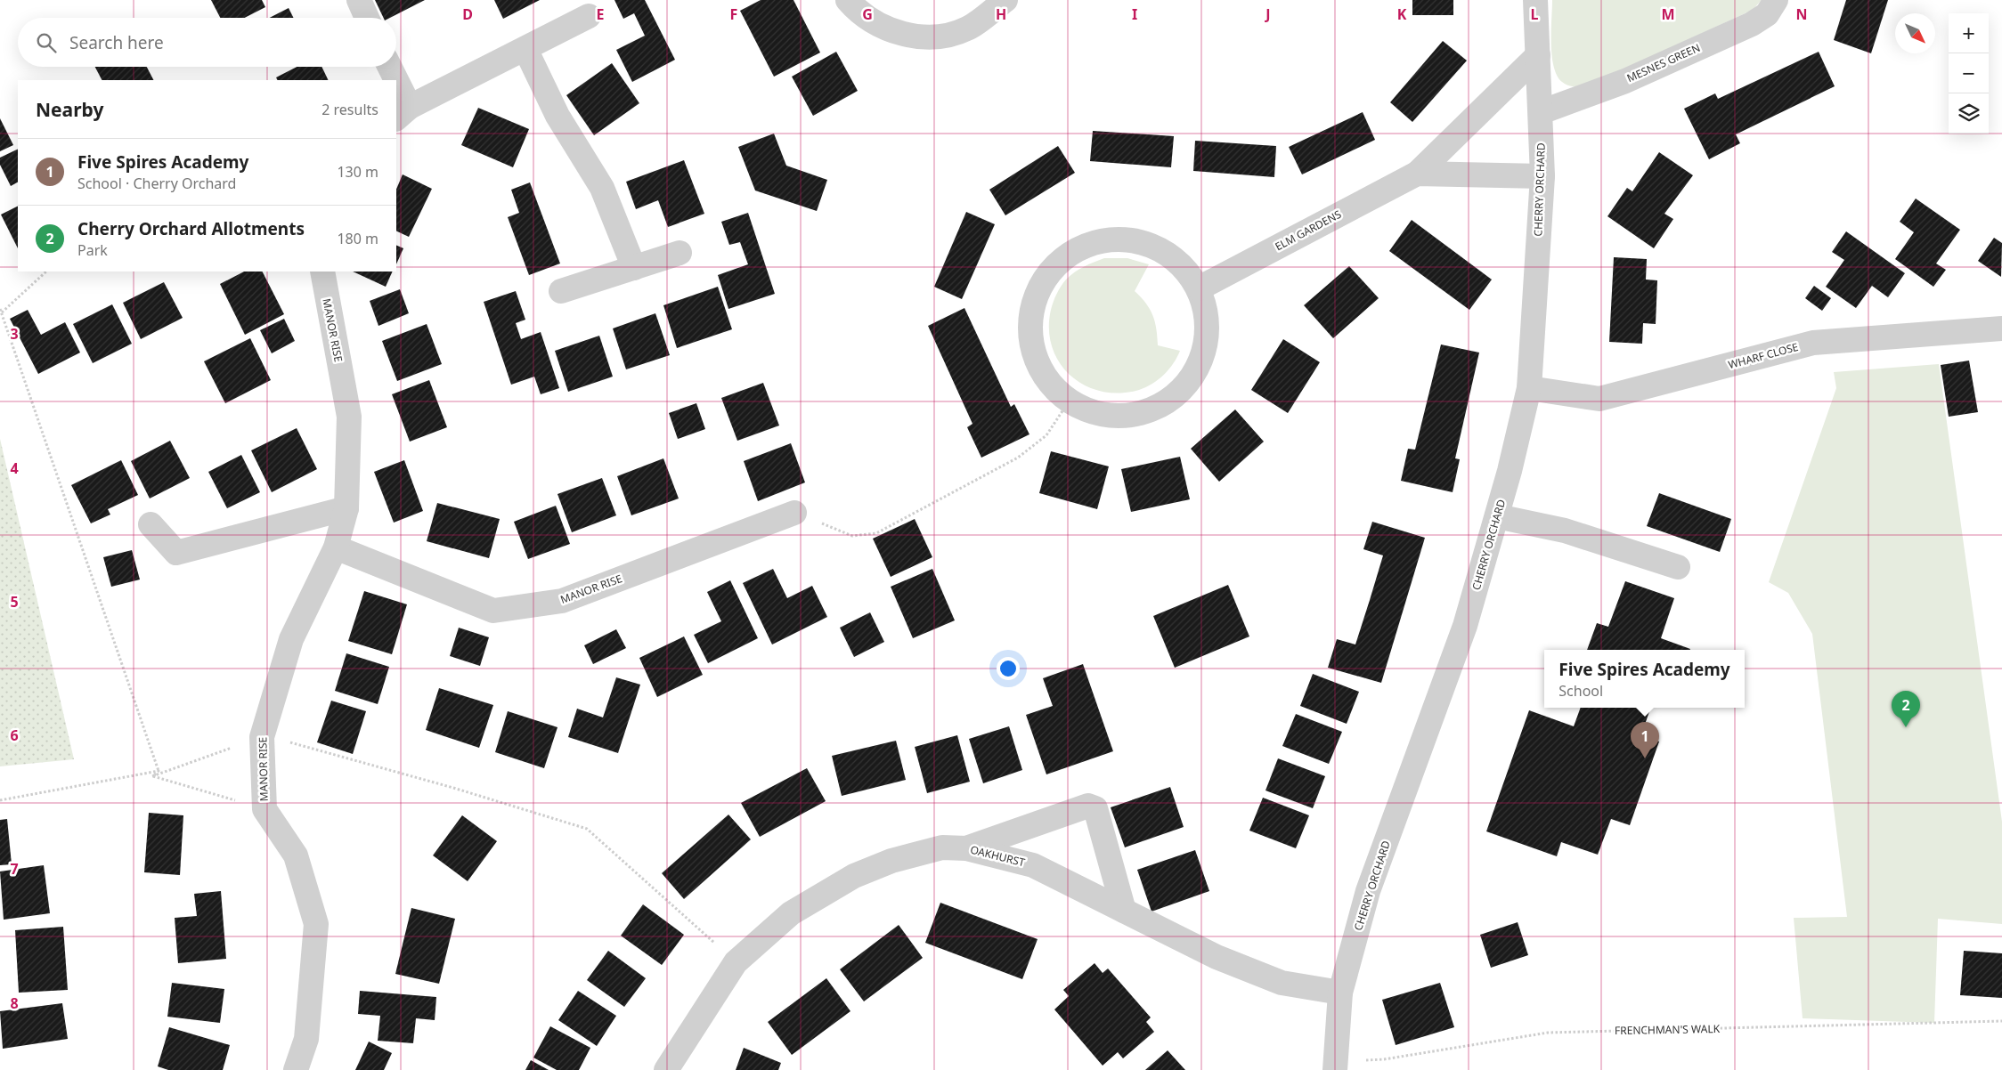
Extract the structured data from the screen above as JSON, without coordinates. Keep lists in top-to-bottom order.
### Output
{
  "streets": {
    "street": [
      "MESNES GREEN",
      "CHERRY ORCHARD",
      "ELM GARDENS",
      "MANOR RISE",
      "WHARF CLOSE",
      "OAKHURST"
    ],
    "path": ["FRENCHMAN'S WALK"]
  },
  "crossings": [
    ["MESNES GREEN", "CHERRY ORCHARD"],
    ["CHERRY ORCHARD", "ELM GARDENS"],
    ["CHERRY ORCHARD", "WHARF CLOSE"],
    ["CHERRY ORCHARD", "OAKHURST"],
    ["CHERRY ORCHARD", "FRENCHMAN'S WALK"]
  ],
  "north": "bottom right",
  "page": {
    "map_buttons": ["+", "−"],
    "search": "Search here",
    "heading": ["Nearby", "2 results"],
    "list": [
      {
        "mark": "1",
        "name": "Five Spires Academy",
        "note": "School · Cherry Orchard",
        "value": "130 m"
      },
      {
        "mark": "2",
        "name": "Cherry Orchard Allotments",
        "note": "Park",
        "value": "180 m"
      }
    ],
    "popup": ["Five Spires Academy", "School"],
    "pins": ["2", "1"]
  },
  "grid": {
    "columns": [
      "D",
      "E",
      "F",
      "G",
      "H",
      "I",
      "J",
      "K",
      "L",
      "M",
      "N"
    ],
    "rows": [
      "3",
      "4",
      "5",
      "6",
      "7",
      "8"
    ]
  }
}
